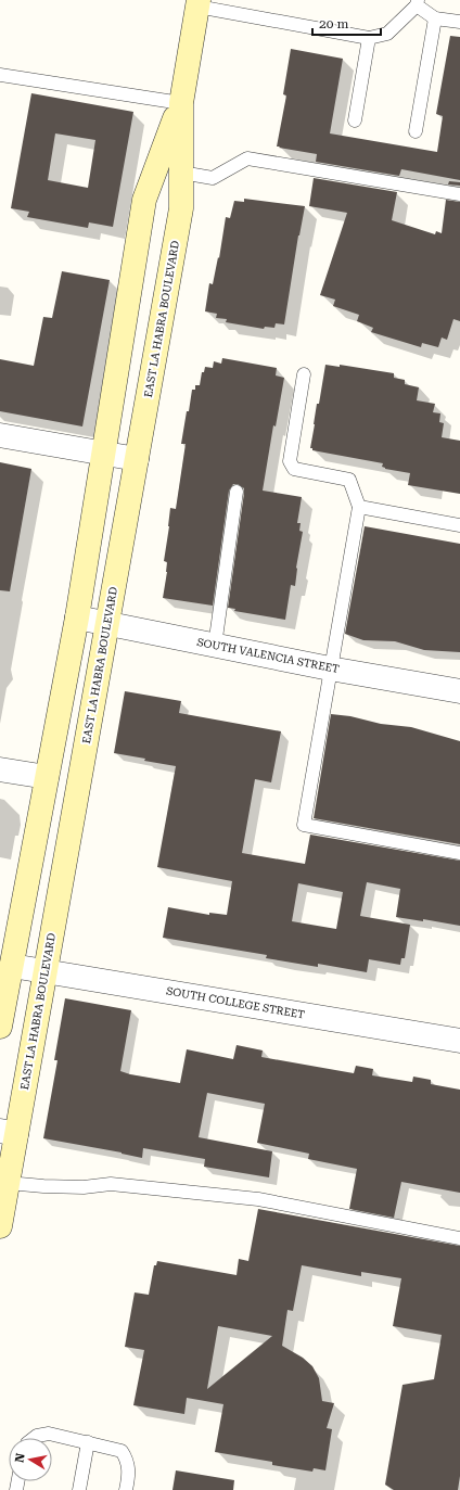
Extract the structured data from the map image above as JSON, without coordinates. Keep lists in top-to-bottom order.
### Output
{
  "streets": {
    "main road": ["EAST LA HABRA BOULEVARD"],
    "street": ["SOUTH VALENCIA STREET", "SOUTH COLLEGE STREET"]
  },
  "crossings": [
    ["EAST LA HABRA BOULEVARD", "SOUTH VALENCIA STREET"],
    ["EAST LA HABRA BOULEVARD", "SOUTH COLLEGE STREET"]
  ],
  "scale_bar": "20 m",
  "north": "left"
}
